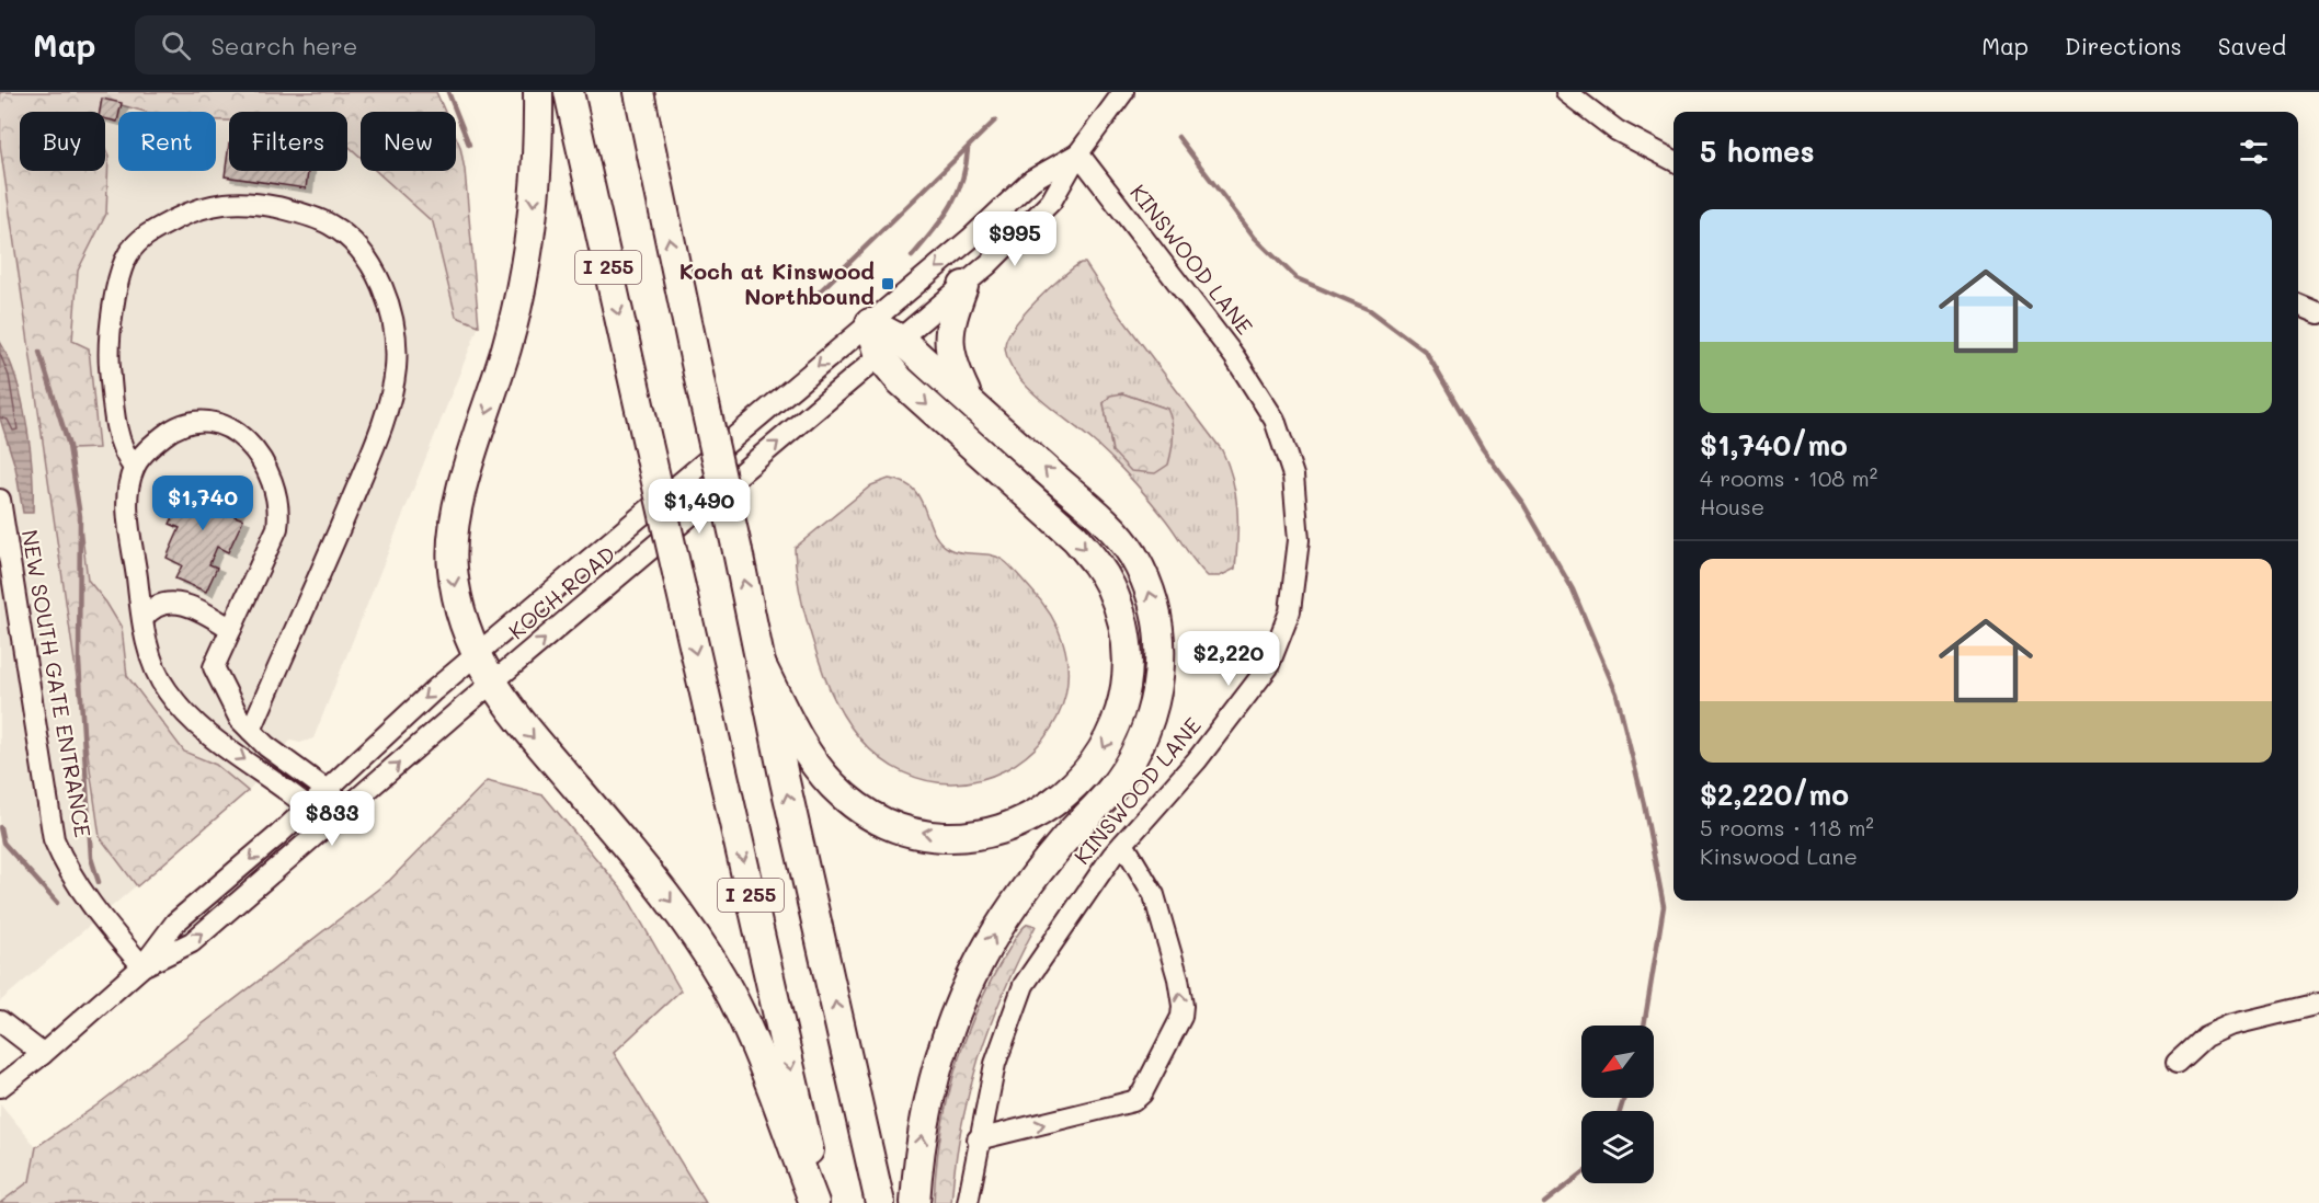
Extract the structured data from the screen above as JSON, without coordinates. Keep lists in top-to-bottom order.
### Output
{
  "streets": {
    "highway": ["I 255"],
    "street": ["KINSWOOD LANE", "KOCH ROAD", "NEW SOUTH GATE ENTRANCE"]
  },
  "crossings": [
    ["KINSWOOD LANE", "KOCH ROAD"],
    ["KOCH ROAD", "NEW SOUTH GATE ENTRANCE"]
  ],
  "places": {
    "transit": ["Koch at Kinswood Northbound"]
  },
  "north": "bottom left",
  "page": {
    "header": "Map",
    "search": "Search here",
    "nav": ["Map", "Directions", "Saved"],
    "chip": [
      "Buy",
      "Rent",
      "Filters",
      "New"
    ],
    "heading": "5 homes",
    "list": [
      {
        "name": "$1,740/mo",
        "note": "4 rooms · 108 m² · House"
      },
      {
        "name": "$2,220/mo",
        "note": "5 rooms · 118 m² · Kinswood Lane"
      }
    ],
    "price": [
      "$995",
      "$1,740",
      "$1,490",
      "$2,220",
      "$833"
    ]
  }
}
